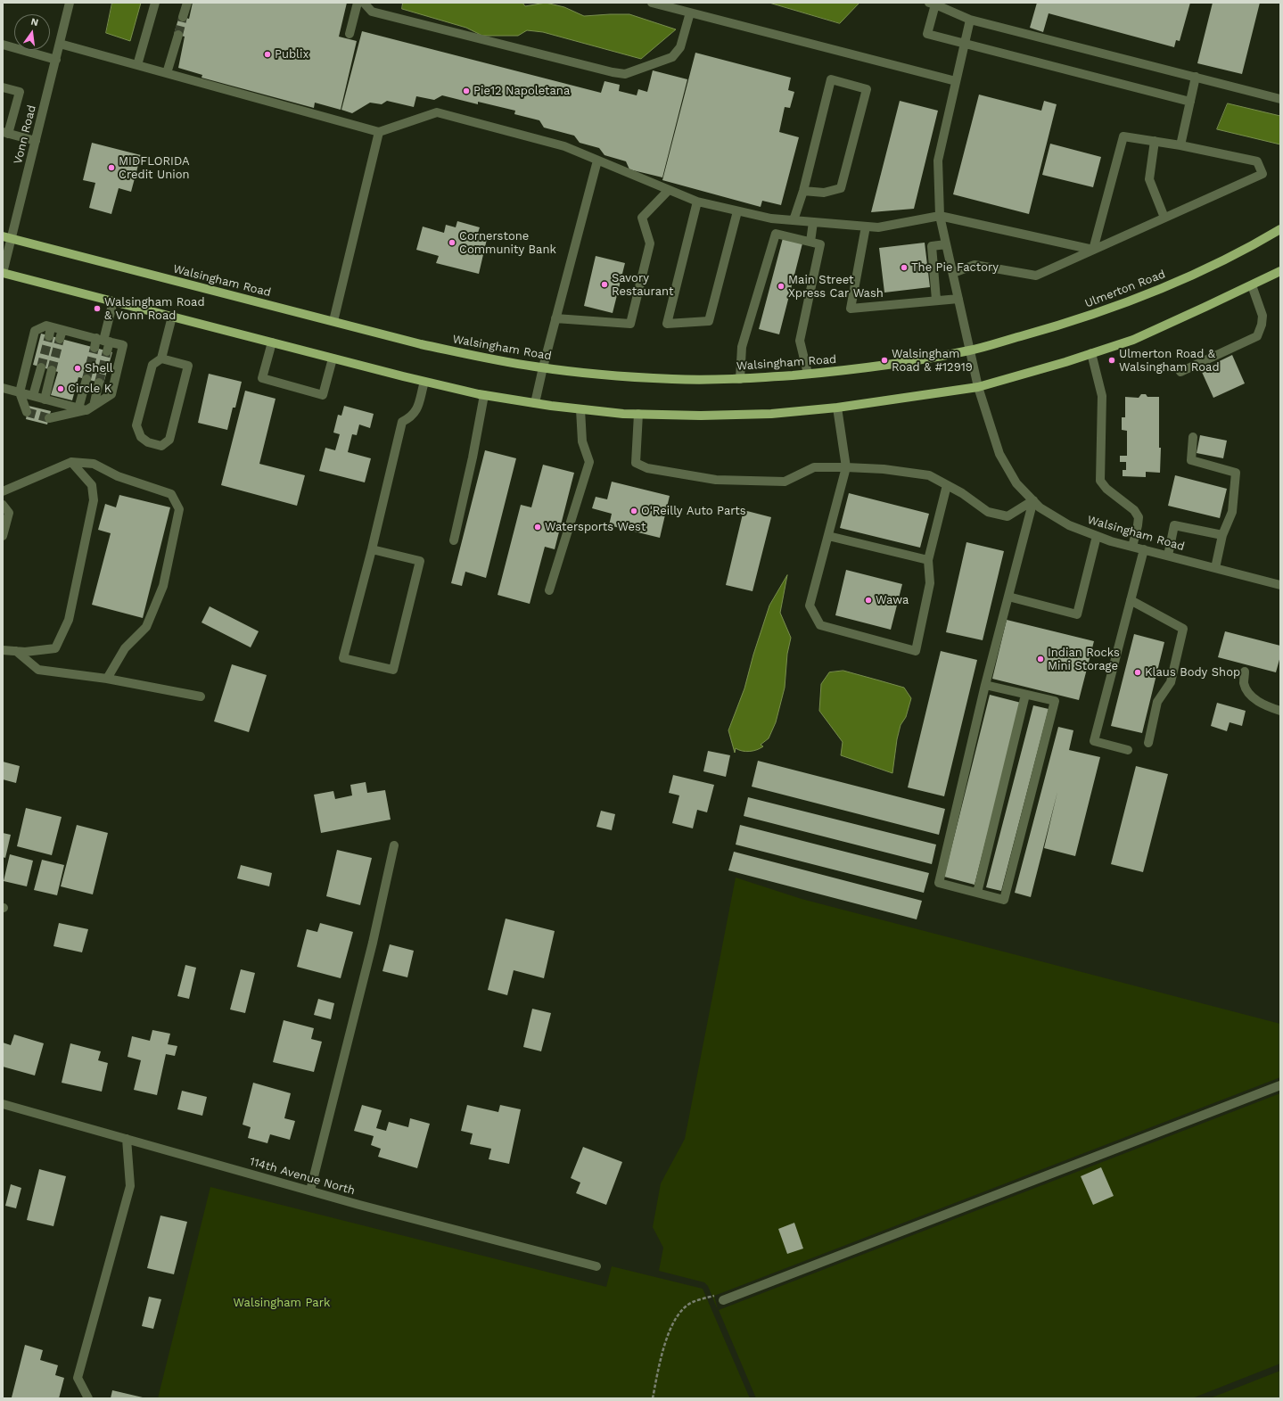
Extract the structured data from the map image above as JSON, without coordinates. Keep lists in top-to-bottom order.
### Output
{
  "streets": {
    "main road": ["Walsingham Road", "Ulmerton Road"],
    "street": ["Vonn Road", "114th Avenue North"]
  },
  "crossings": [
    ["Vonn Road", "Walsingham Road"],
    ["Walsingham Road", "Ulmerton Road"]
  ],
  "parks": ["Walsingham Park"],
  "places": [
    "Publix",
    "Pie12 Napoletana",
    "MIDFLORIDA Credit Union",
    "Cornerstone Community Bank",
    "The Pie Factory",
    "Savory Restaurant",
    "Main Street Xpress Car Wash",
    "Walsingham Road & Vonn Road",
    "Walsingham Road & #12919",
    "Ulmerton Road & Walsingham Road",
    "Shell",
    "Circle K",
    "O'Reilly Auto Parts",
    "Watersports West",
    "Wawa",
    "Indian Rocks Mini Storage",
    "Klaus Body Shop"
  ],
  "north": "top"
}
